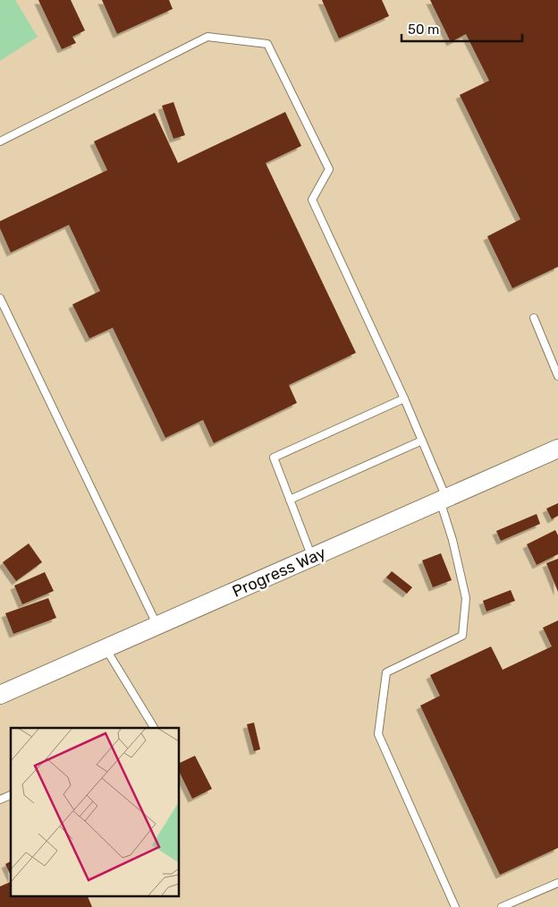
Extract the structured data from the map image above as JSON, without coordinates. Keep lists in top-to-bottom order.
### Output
{
  "streets": {
    "street": ["Progress Way"]
  },
  "scale_bar": "50 m"
}
